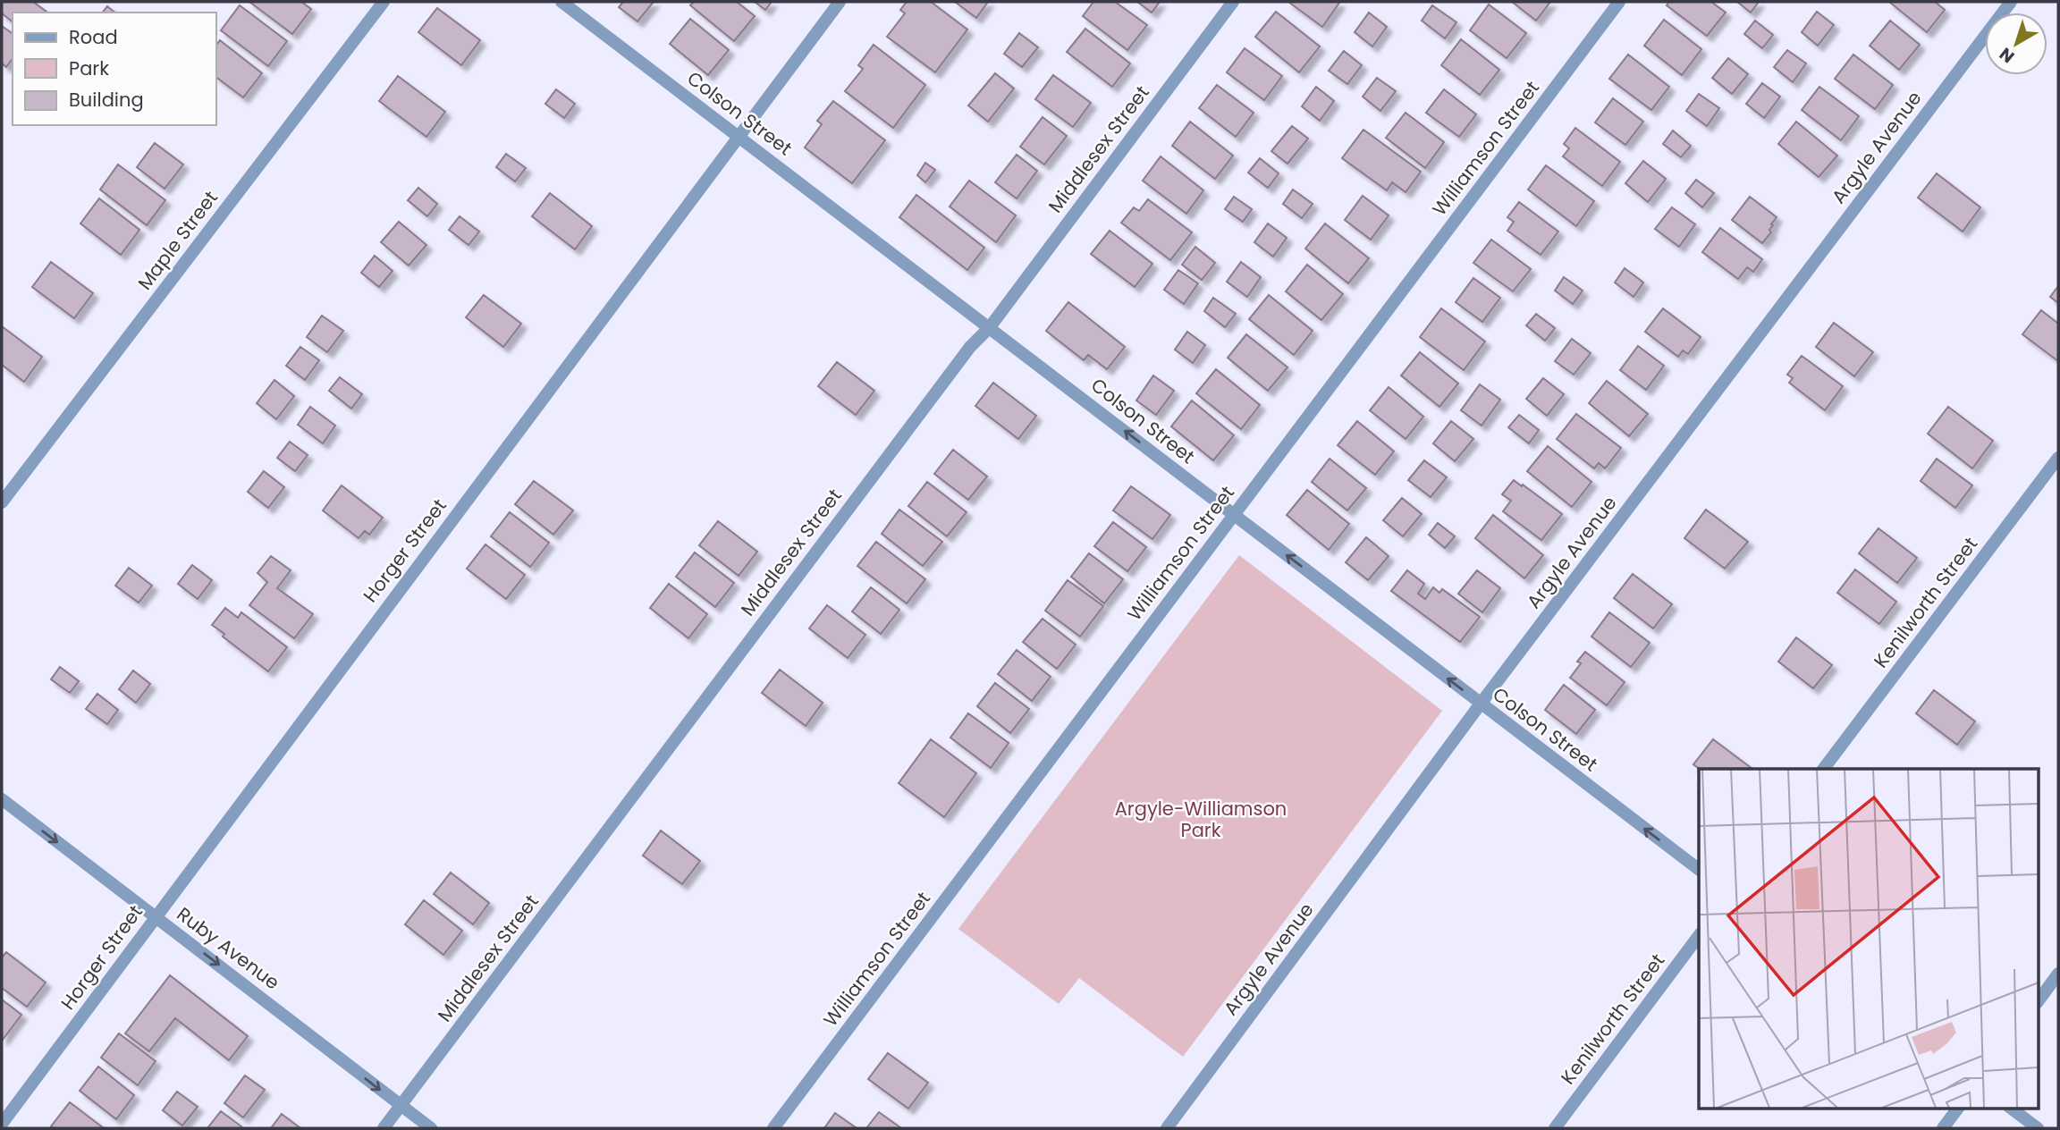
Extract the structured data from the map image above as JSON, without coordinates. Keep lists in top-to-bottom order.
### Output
{
  "streets": {
    "street": [
      "Colson Street",
      "Argyle Avenue",
      "Williamson Street",
      "Middlesex Street",
      "Maple Street",
      "Horger Street",
      "Kenilworth Street",
      "Ruby Avenue"
    ]
  },
  "crossings": [
    ["Colson Street", "Argyle Avenue"],
    ["Colson Street", "Williamson Street"],
    ["Colson Street", "Middlesex Street"],
    ["Colson Street", "Horger Street"],
    ["Middlesex Street", "Ruby Avenue"],
    ["Horger Street", "Ruby Avenue"]
  ],
  "one_way": ["Colson Street", "Ruby Avenue"],
  "parks": ["Argyle-Williamson Park"],
  "legend": ["Road", "Park", "Building"],
  "north": "bottom left"
}
